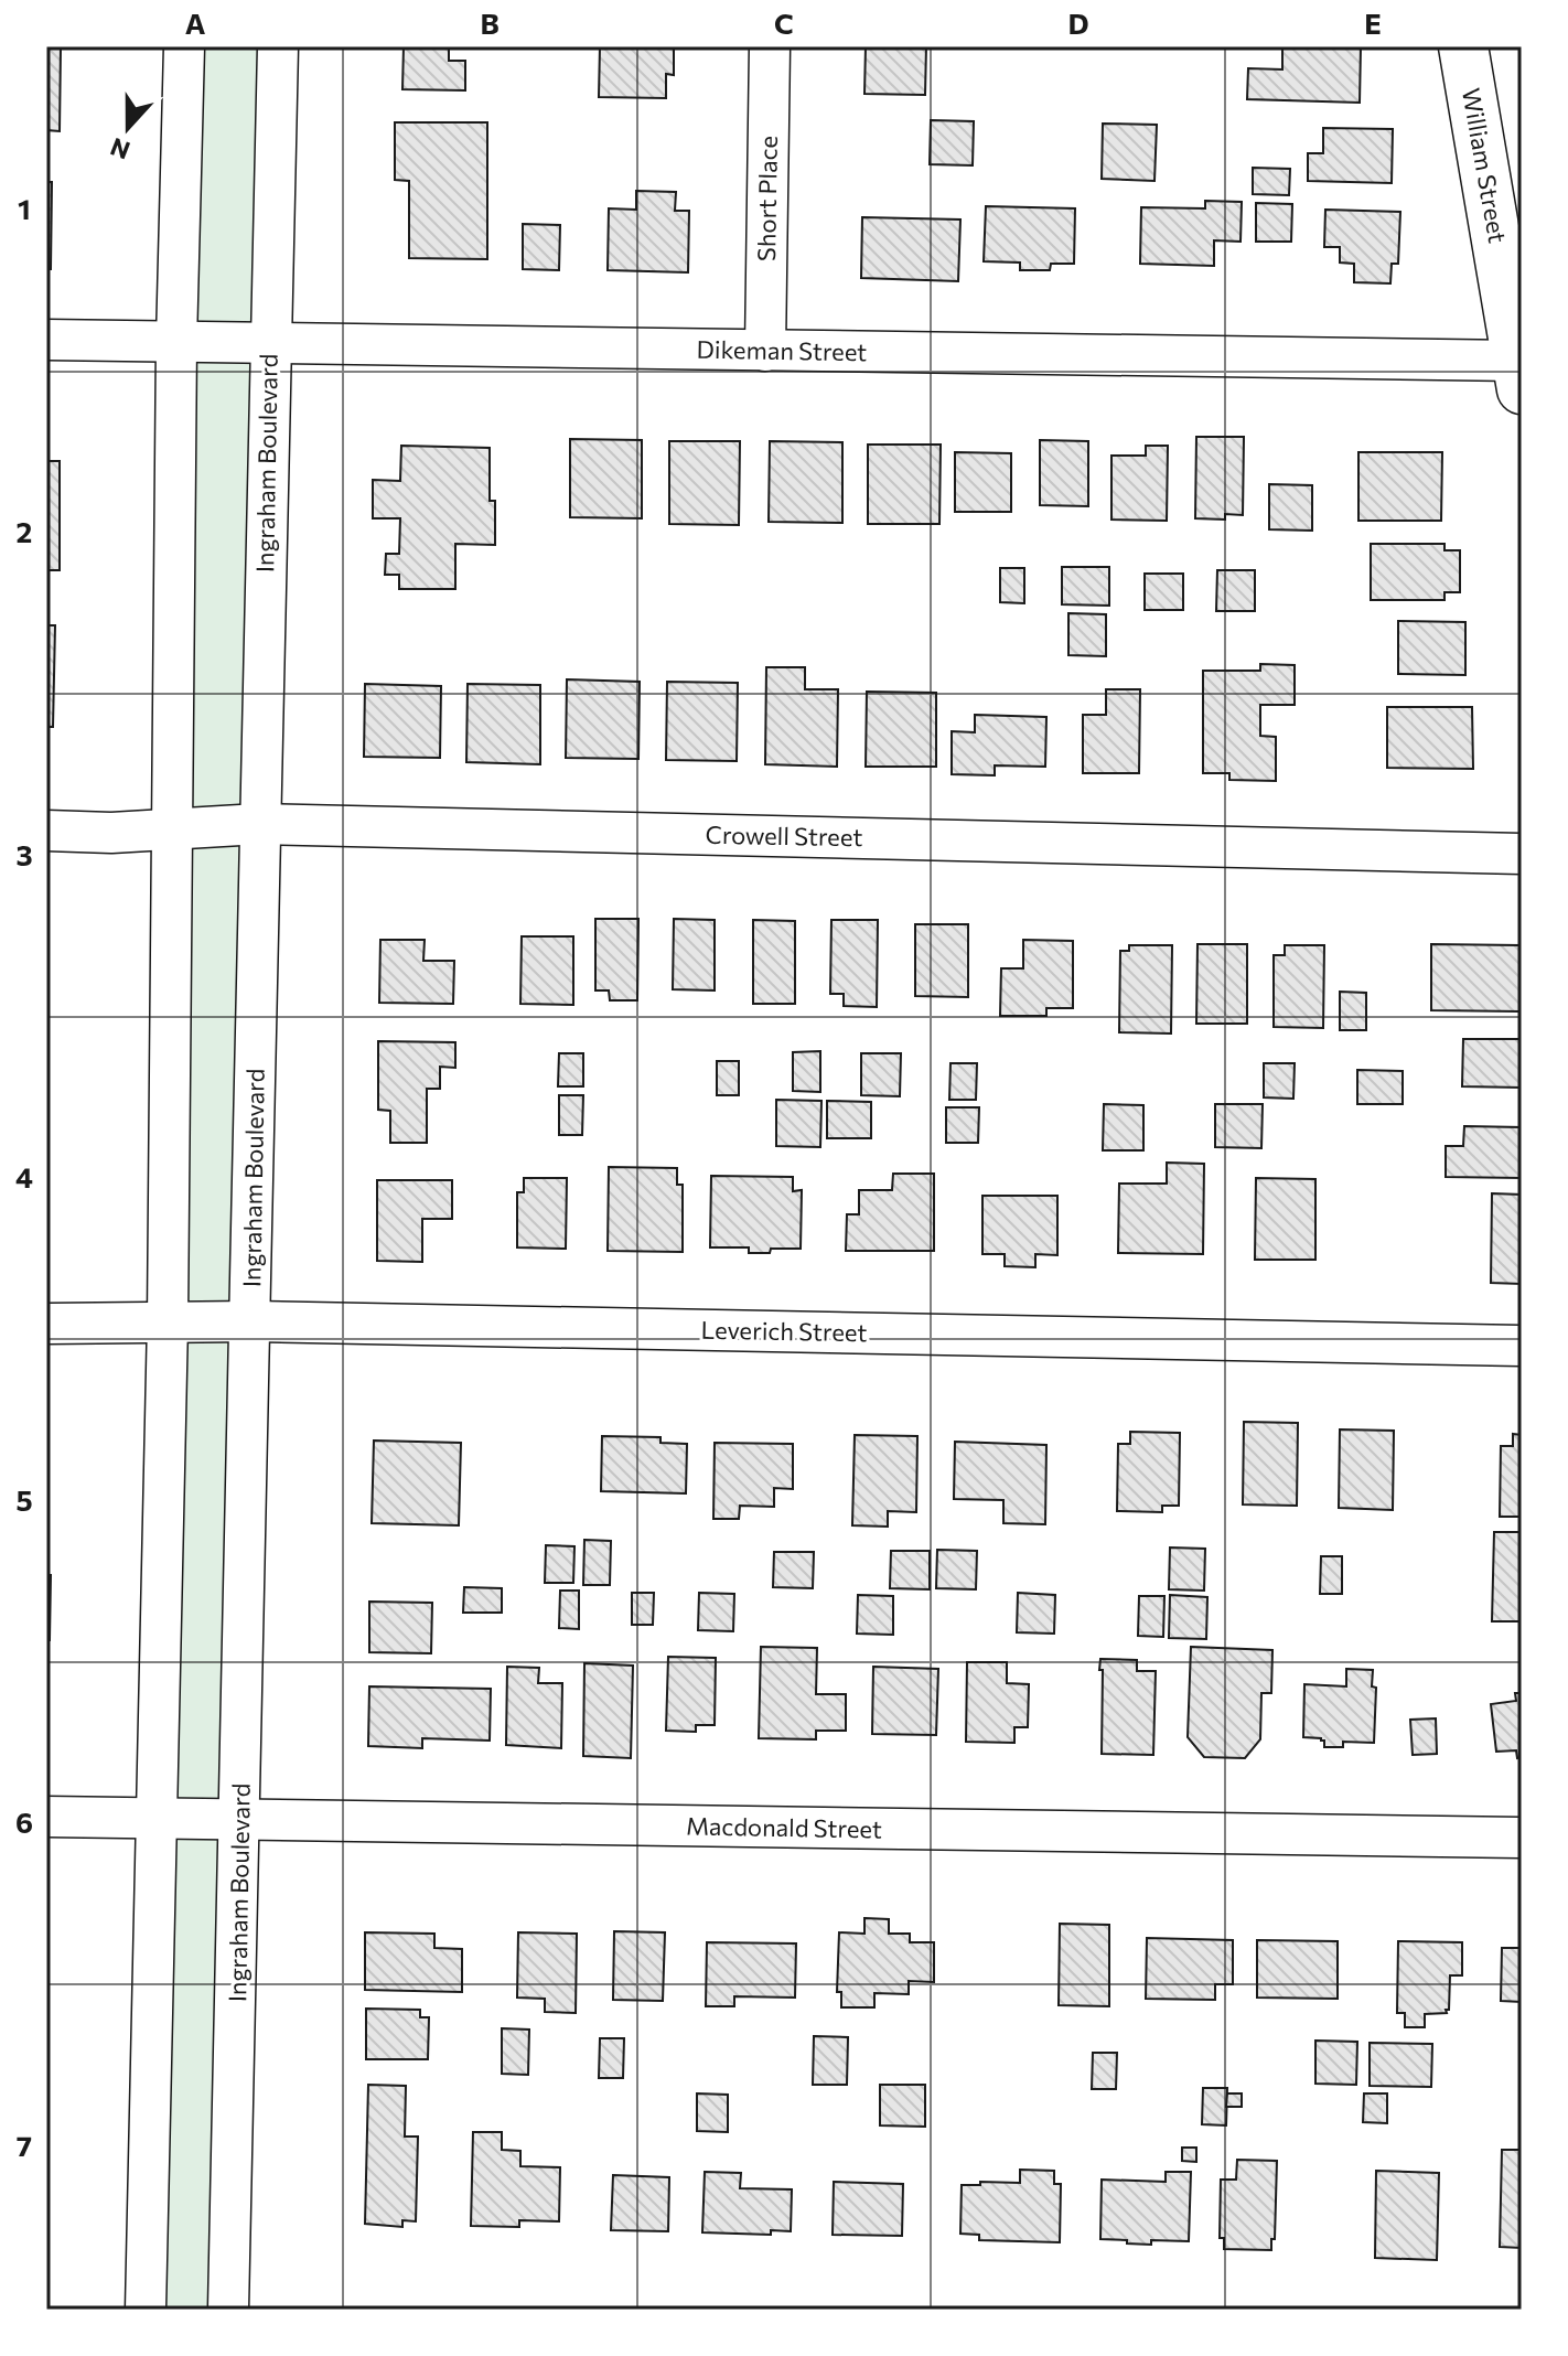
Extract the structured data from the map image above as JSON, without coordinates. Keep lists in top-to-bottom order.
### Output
{
  "streets": {
    "street": [
      "William Street",
      "Short Place",
      "Dikeman Street",
      "Ingraham Boulevard",
      "Crowell Street",
      "Leverich Street",
      "Macdonald Street"
    ]
  },
  "crossings": [
    ["William Street", "Dikeman Street"],
    ["Short Place", "Dikeman Street"],
    ["Dikeman Street", "Ingraham Boulevard"],
    ["Ingraham Boulevard", "Crowell Street"],
    ["Ingraham Boulevard", "Leverich Street"],
    ["Ingraham Boulevard", "Macdonald Street"]
  ],
  "north": "bottom",
  "grid": {
    "columns": [
      "A",
      "B",
      "C",
      "D",
      "E"
    ],
    "rows": [
      "1",
      "2",
      "3",
      "4",
      "5",
      "6",
      "7"
    ]
  }
}
